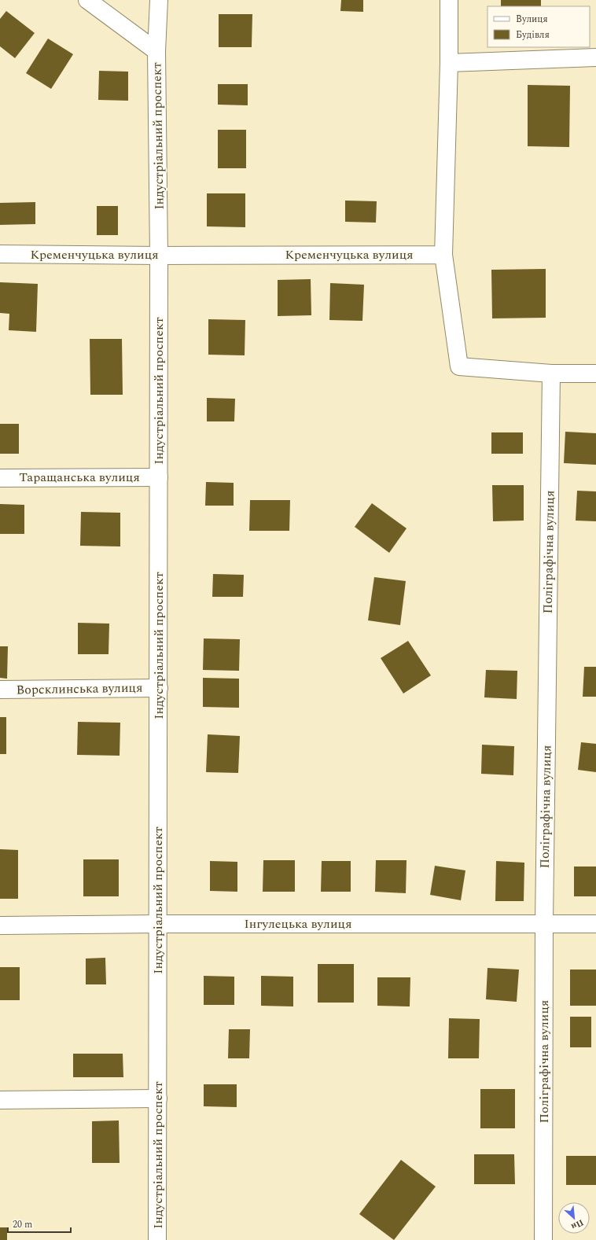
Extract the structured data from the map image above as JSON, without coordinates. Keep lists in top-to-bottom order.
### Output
{
  "streets": {
    "street": [
      "Індустріальний проспект",
      "Кременчуцька вулиця",
      "Таращанська вулиця",
      "Поліграфічна вулиця",
      "Ворсклинська вулиця",
      "Інгулецька вулиця"
    ]
  },
  "crossings": [
    ["Індустріальний проспект", "Кременчуцька вулиця"],
    ["Індустріальний проспект", "Таращанська вулиця"],
    ["Індустріальний проспект", "Ворсклинська вулиця"],
    ["Індустріальний проспект", "Інгулецька вулиця"],
    ["Поліграфічна вулиця", "Інгулецька вулиця"]
  ],
  "legend": ["Вулиця", "Будівля"],
  "scale_bar": "20 m",
  "north": "bottom right"
}
